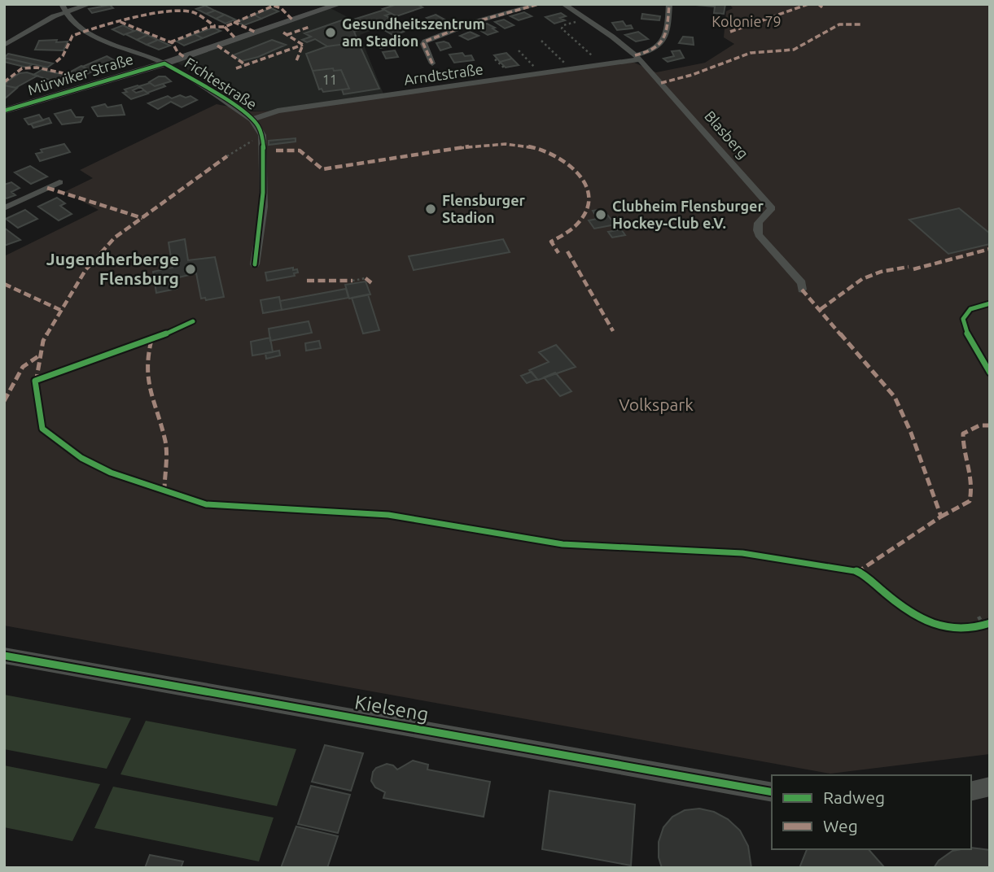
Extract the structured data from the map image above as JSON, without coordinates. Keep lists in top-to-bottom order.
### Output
{
  "streets": {
    "main road": ["Mürwiker Straße"],
    "street": [
      "Arndtstraße",
      "Fichtestraße",
      "Blasberg",
      "Kielseng"
    ]
  },
  "crossings": [
    ["Mürwiker Straße", "Fichtestraße"],
    ["Arndtstraße", "Fichtestraße"],
    ["Arndtstraße", "Blasberg"]
  ],
  "parks": ["Kolonie 79", "Volkspark"],
  "places": [
    "Gesundheitszentrum am Stadion",
    "Flensburger Stadion",
    "Clubheim Flensburger Hockey-Club e.V.",
    "Jugendherberge Flensburg"
  ],
  "house_numbers": ["11"],
  "legend": ["Radweg", "Weg"]
}
